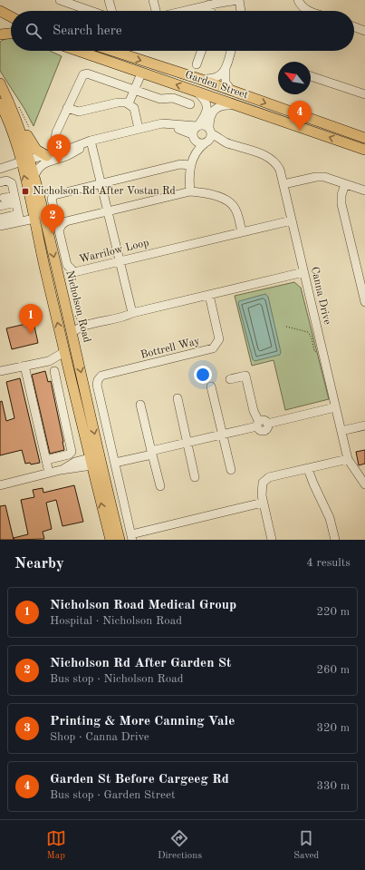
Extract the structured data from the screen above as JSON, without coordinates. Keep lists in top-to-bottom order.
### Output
{
  "streets": {
    "main road": ["Garden Street", "Nicholson Road"],
    "street": ["Warrilow Loop", "Canna Drive", "Bottrell Way"]
  },
  "crossings": [
    ["Warrilow Loop", "Canna Drive"]
  ],
  "places": {
    "transit": ["Nicholson Rd After Vostan Rd"]
  },
  "north": "top left",
  "page": {
    "search": "Search here",
    "pins": [
      "4",
      "3",
      "2",
      "1"
    ],
    "heading": ["Nearby", "4 results"],
    "list": [
      {
        "mark": "1",
        "name": "Nicholson Road Medical Group",
        "note": "Hospital · Nicholson Road",
        "value": "220 m"
      },
      {
        "mark": "2",
        "name": "Nicholson Rd After Garden St",
        "note": "Bus stop · Nicholson Road",
        "value": "260 m"
      },
      {
        "mark": "3",
        "name": "Printing & More Canning Vale",
        "note": "Shop · Canna Drive",
        "value": "320 m"
      },
      {
        "mark": "4",
        "name": "Garden St Before Cargeeg Rd",
        "note": "Bus stop · Garden Street",
        "value": "330 m"
      }
    ],
    "nav": ["Map", "Directions", "Saved"]
  }
}
